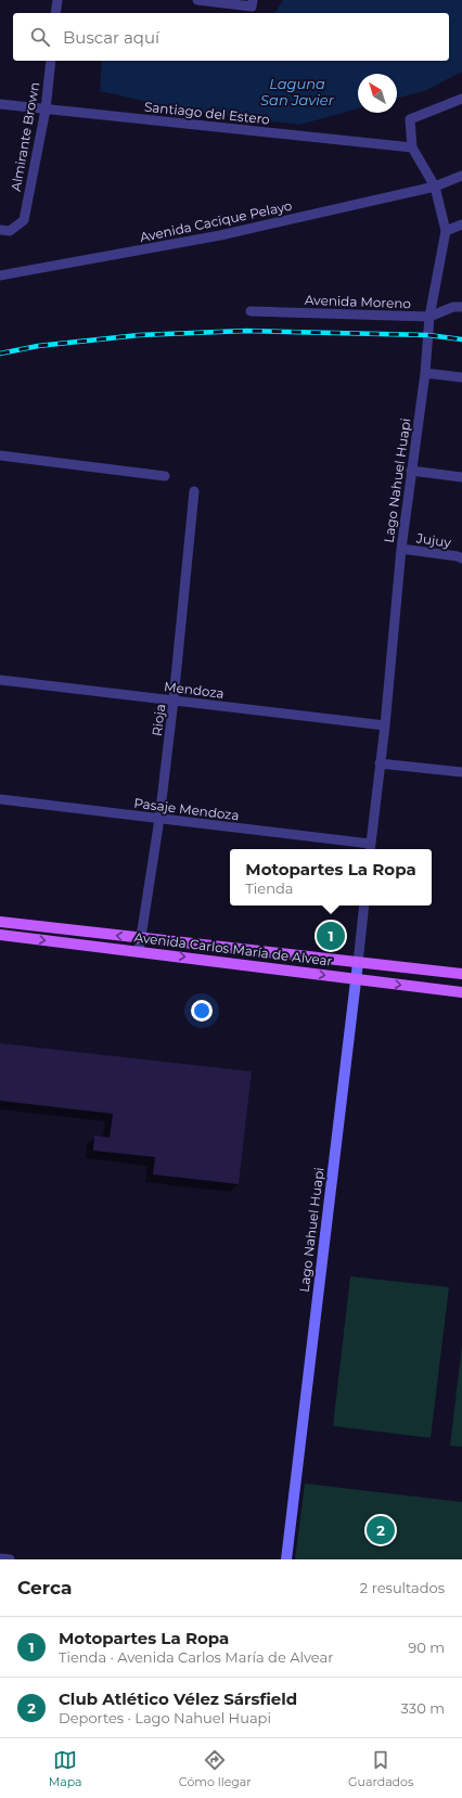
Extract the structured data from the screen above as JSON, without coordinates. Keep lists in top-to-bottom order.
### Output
{
  "streets": {
    "main road": ["Lago Nahuel Huapi", "Avenida Carlos María de Alvear"],
    "street": [
      "Santiago del Estero",
      "Almirante Brown",
      "Avenida Cacique Pelayo",
      "Avenida Moreno",
      "Jujuy",
      "Mendoza",
      "Rioja",
      "Pasaje Mendoza"
    ]
  },
  "crossings": [
    ["Santiago del Estero", "Almirante Brown"],
    ["Santiago del Estero", "Lago Nahuel Huapi"],
    ["Avenida Cacique Pelayo", "Lago Nahuel Huapi"],
    ["Avenida Moreno", "Lago Nahuel Huapi"],
    ["Lago Nahuel Huapi", "Jujuy"],
    ["Lago Nahuel Huapi", "Mendoza"],
    ["Lago Nahuel Huapi", "Pasaje Mendoza"],
    ["Lago Nahuel Huapi", "Avenida Carlos María de Alvear"],
    ["Mendoza", "Rioja"],
    ["Rioja", "Pasaje Mendoza"],
    ["Rioja", "Avenida Carlos María de Alvear"]
  ],
  "water": ["Laguna San Javier"],
  "north": "top left",
  "page": {
    "search": "Buscar aquí",
    "popup": ["Motopartes La Ropa", "Tienda"],
    "pins": ["1", "2"],
    "heading": ["Cerca", "2 resultados"],
    "list": [
      {
        "mark": "1",
        "name": "Motopartes La Ropa",
        "note": "Tienda · Avenida Carlos María de Alvear",
        "value": "90 m"
      },
      {
        "mark": "2",
        "name": "Club Atlético Vélez Sársfield",
        "note": "Deportes · Lago Nahuel Huapi",
        "value": "330 m"
      }
    ],
    "nav": ["Mapa", "Cómo llegar", "Guardados"]
  }
}
